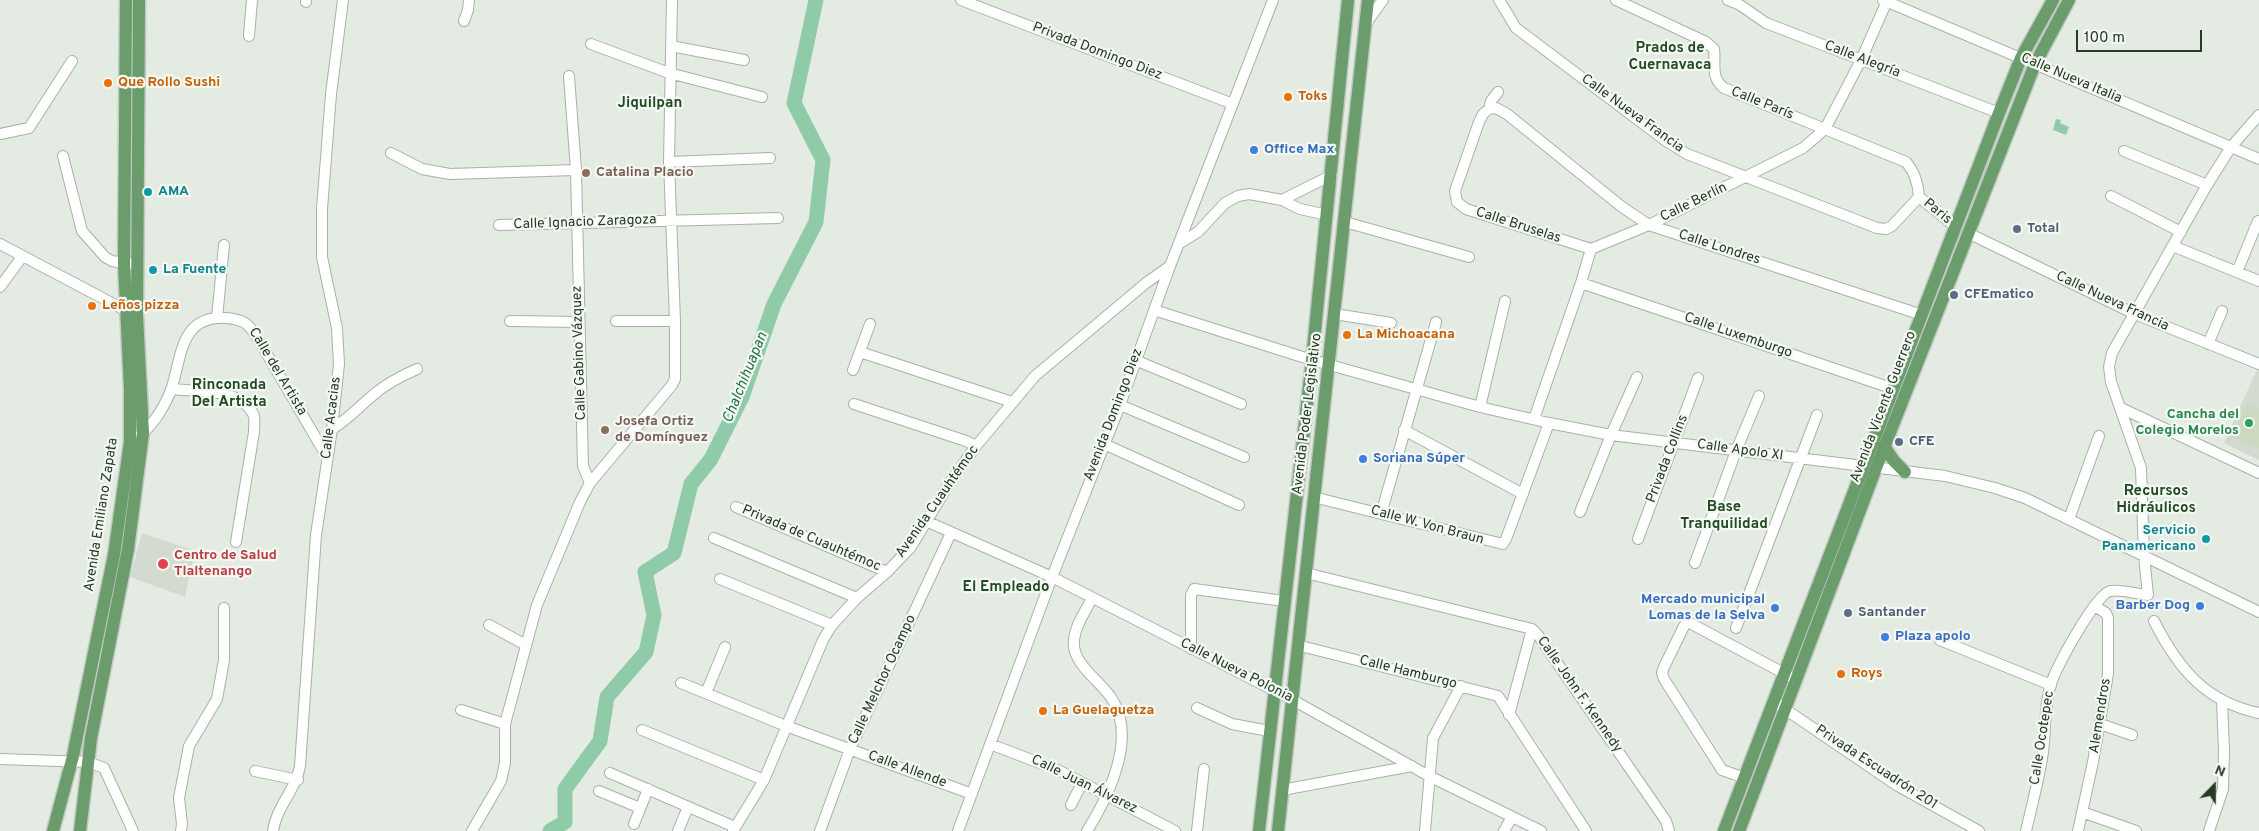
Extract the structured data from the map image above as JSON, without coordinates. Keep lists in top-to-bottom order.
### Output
{
  "streets": {
    "main road": ["Avenida Vicente Guerrero", "Avenida Poder Legislativo", "Avenida Emiliano Zapata"],
    "street": [
      "Privada Domingo Diez",
      "Calle Alegría",
      "Calle Nueva Italia",
      "Calle París",
      "Calle Nueva Francia",
      "Calle Berlín",
      "Paris",
      "Calle Ignacio Zaragoza",
      "Calle Bruselas",
      "Calle Londres",
      "Calle Luxemburgo",
      "Calle Gabino Vázquez",
      "Calle del Artista",
      "Avenida Domingo Diez",
      "Calle Acacias",
      "Calle Apolo XI",
      "Privada Collins",
      "Avenida Cuauhtémoc",
      "Calle W. Von Braun",
      "Privada de Cuauhtémoc",
      "Calle Nueva Polonia",
      "Calle Hamburgo",
      "Calle Melchor Ocampo",
      "Calle John F. Kennedy",
      "Alemendros",
      "Calle Ocotepec",
      "Privada Escuadrón 201",
      "Calle Allende",
      "Calle Juan Álvarez"
    ]
  },
  "crossings": [
    ["Privada Domingo Diez", "Avenida Domingo Diez"],
    ["Calle Alegría", "Calle Berlín"],
    ["Calle Alegría", "Avenida Vicente Guerrero"],
    ["Calle Nueva Italia", "Calle Berlín"],
    ["Calle Nueva Italia", "Avenida Vicente Guerrero"],
    ["Calle París", "Calle Nueva Francia"],
    ["Calle París", "Calle Berlín"],
    ["Calle París", "Paris"],
    ["Calle Nueva Francia", "Calle Berlín"],
    ["Calle Nueva Francia", "Paris"],
    ["Calle Nueva Francia", "Avenida Vicente Guerrero"],
    ["Calle Berlín", "Calle Bruselas"],
    ["Calle Berlín", "Calle Londres"],
    ["Paris", "Avenida Vicente Guerrero"],
    ["Calle Ignacio Zaragoza", "Calle Gabino Vázquez"],
    ["Calle Bruselas", "Calle Londres"],
    ["Calle Londres", "Avenida Vicente Guerrero"],
    ["Calle Luxemburgo", "Avenida Vicente Guerrero"],
    ["Calle del Artista", "Calle Acacias"],
    ["Calle del Artista", "Avenida Emiliano Zapata"],
    ["Avenida Vicente Guerrero", "Calle Apolo XI"],
    ["Avenida Vicente Guerrero", "Privada Escuadrón 201"],
    ["Avenida Poder Legislativo", "Calle Apolo XI"],
    ["Avenida Poder Legislativo", "Calle W. Von Braun"],
    ["Avenida Poder Legislativo", "Calle Nueva Polonia"],
    ["Avenida Poder Legislativo", "Calle Hamburgo"],
    ["Avenida Poder Legislativo", "Calle John F. Kennedy"],
    ["Avenida Domingo Diez", "Calle Apolo XI"],
    ["Avenida Domingo Diez", "Avenida Cuauhtémoc"],
    ["Avenida Domingo Diez", "Calle Nueva Polonia"],
    ["Avenida Domingo Diez", "Calle Allende"],
    ["Avenida Domingo Diez", "Calle Juan Álvarez"],
    ["Calle Apolo XI", "Privada Collins"],
    ["Calle Apolo XI", "Calle W. Von Braun"],
    ["Calle Apolo XI", "Calle Ocotepec"],
    ["Avenida Cuauhtémoc", "Privada de Cuauhtémoc"],
    ["Avenida Cuauhtémoc", "Calle Nueva Polonia"],
    ["Avenida Cuauhtémoc", "Calle Allende"],
    ["Calle Nueva Polonia", "Calle Melchor Ocampo"],
    ["Calle Melchor Ocampo", "Calle Allende"],
    ["Alemendros", "Calle Ocotepec"]
  ],
  "districts": [
    "Prados de Cuernavaca",
    "Jiquilpan",
    "Rinconada Del Artista",
    "Recursos Hidráulicos",
    "Base Tranquilidad",
    "El Empleado"
  ],
  "water": ["Chalchihuapan"],
  "places": [
    "Que Rollo Sushi",
    "Toks",
    "Office Max",
    "Catalina Placio",
    "AMA",
    "Total",
    "La Fuente",
    "CFEmatico",
    "Leños pizza",
    "La Michoacana",
    "Cancha del Colegio Morelos",
    "Josefa Ortiz de Domínguez",
    "CFE",
    "Soriana Súper",
    "Servicio Panamericano",
    "Centro de Salud Tlaltenango",
    "Barber Dog",
    "Mercado municipal Lomas de la Selva",
    "Santander",
    "Plaza apolo",
    "Roys",
    "La Guelaguetza"
  ],
  "scale_bar": "100 m",
  "north": "top"
}
